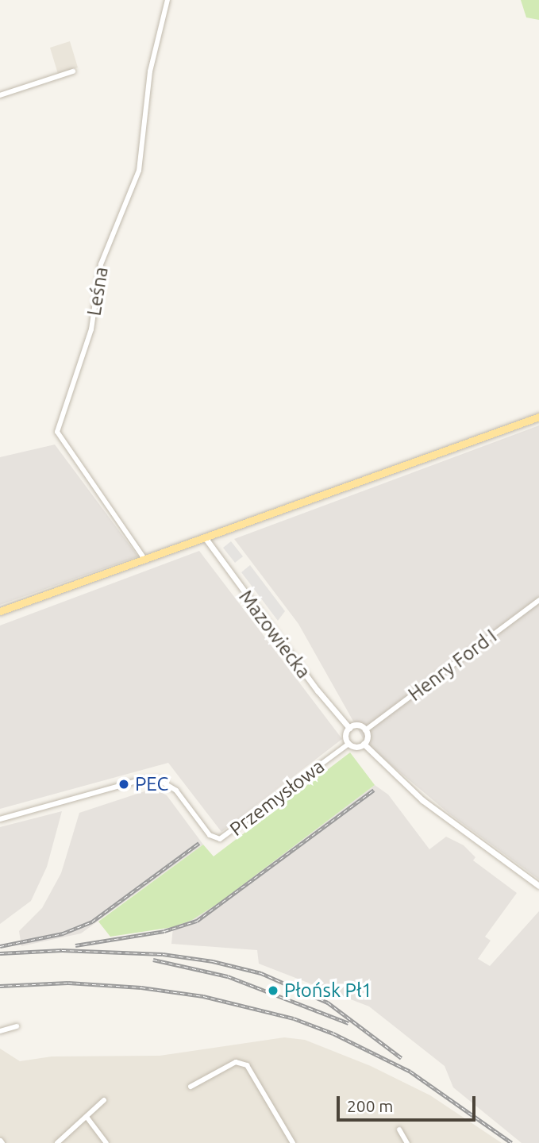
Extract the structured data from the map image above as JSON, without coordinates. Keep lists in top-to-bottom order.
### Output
{
  "streets": {
    "street": [
      "Leśna",
      "Mazowiecka",
      "Henry Ford I",
      "Przemysłowa"
    ]
  },
  "crossings": [
    ["Mazowiecka", "Henry Ford I"],
    ["Mazowiecka", "Przemysłowa"],
    ["Henry Ford I", "Przemysłowa"]
  ],
  "places": ["PEC", "Płońsk Pł1"],
  "scale_bar": "200 m"
}
